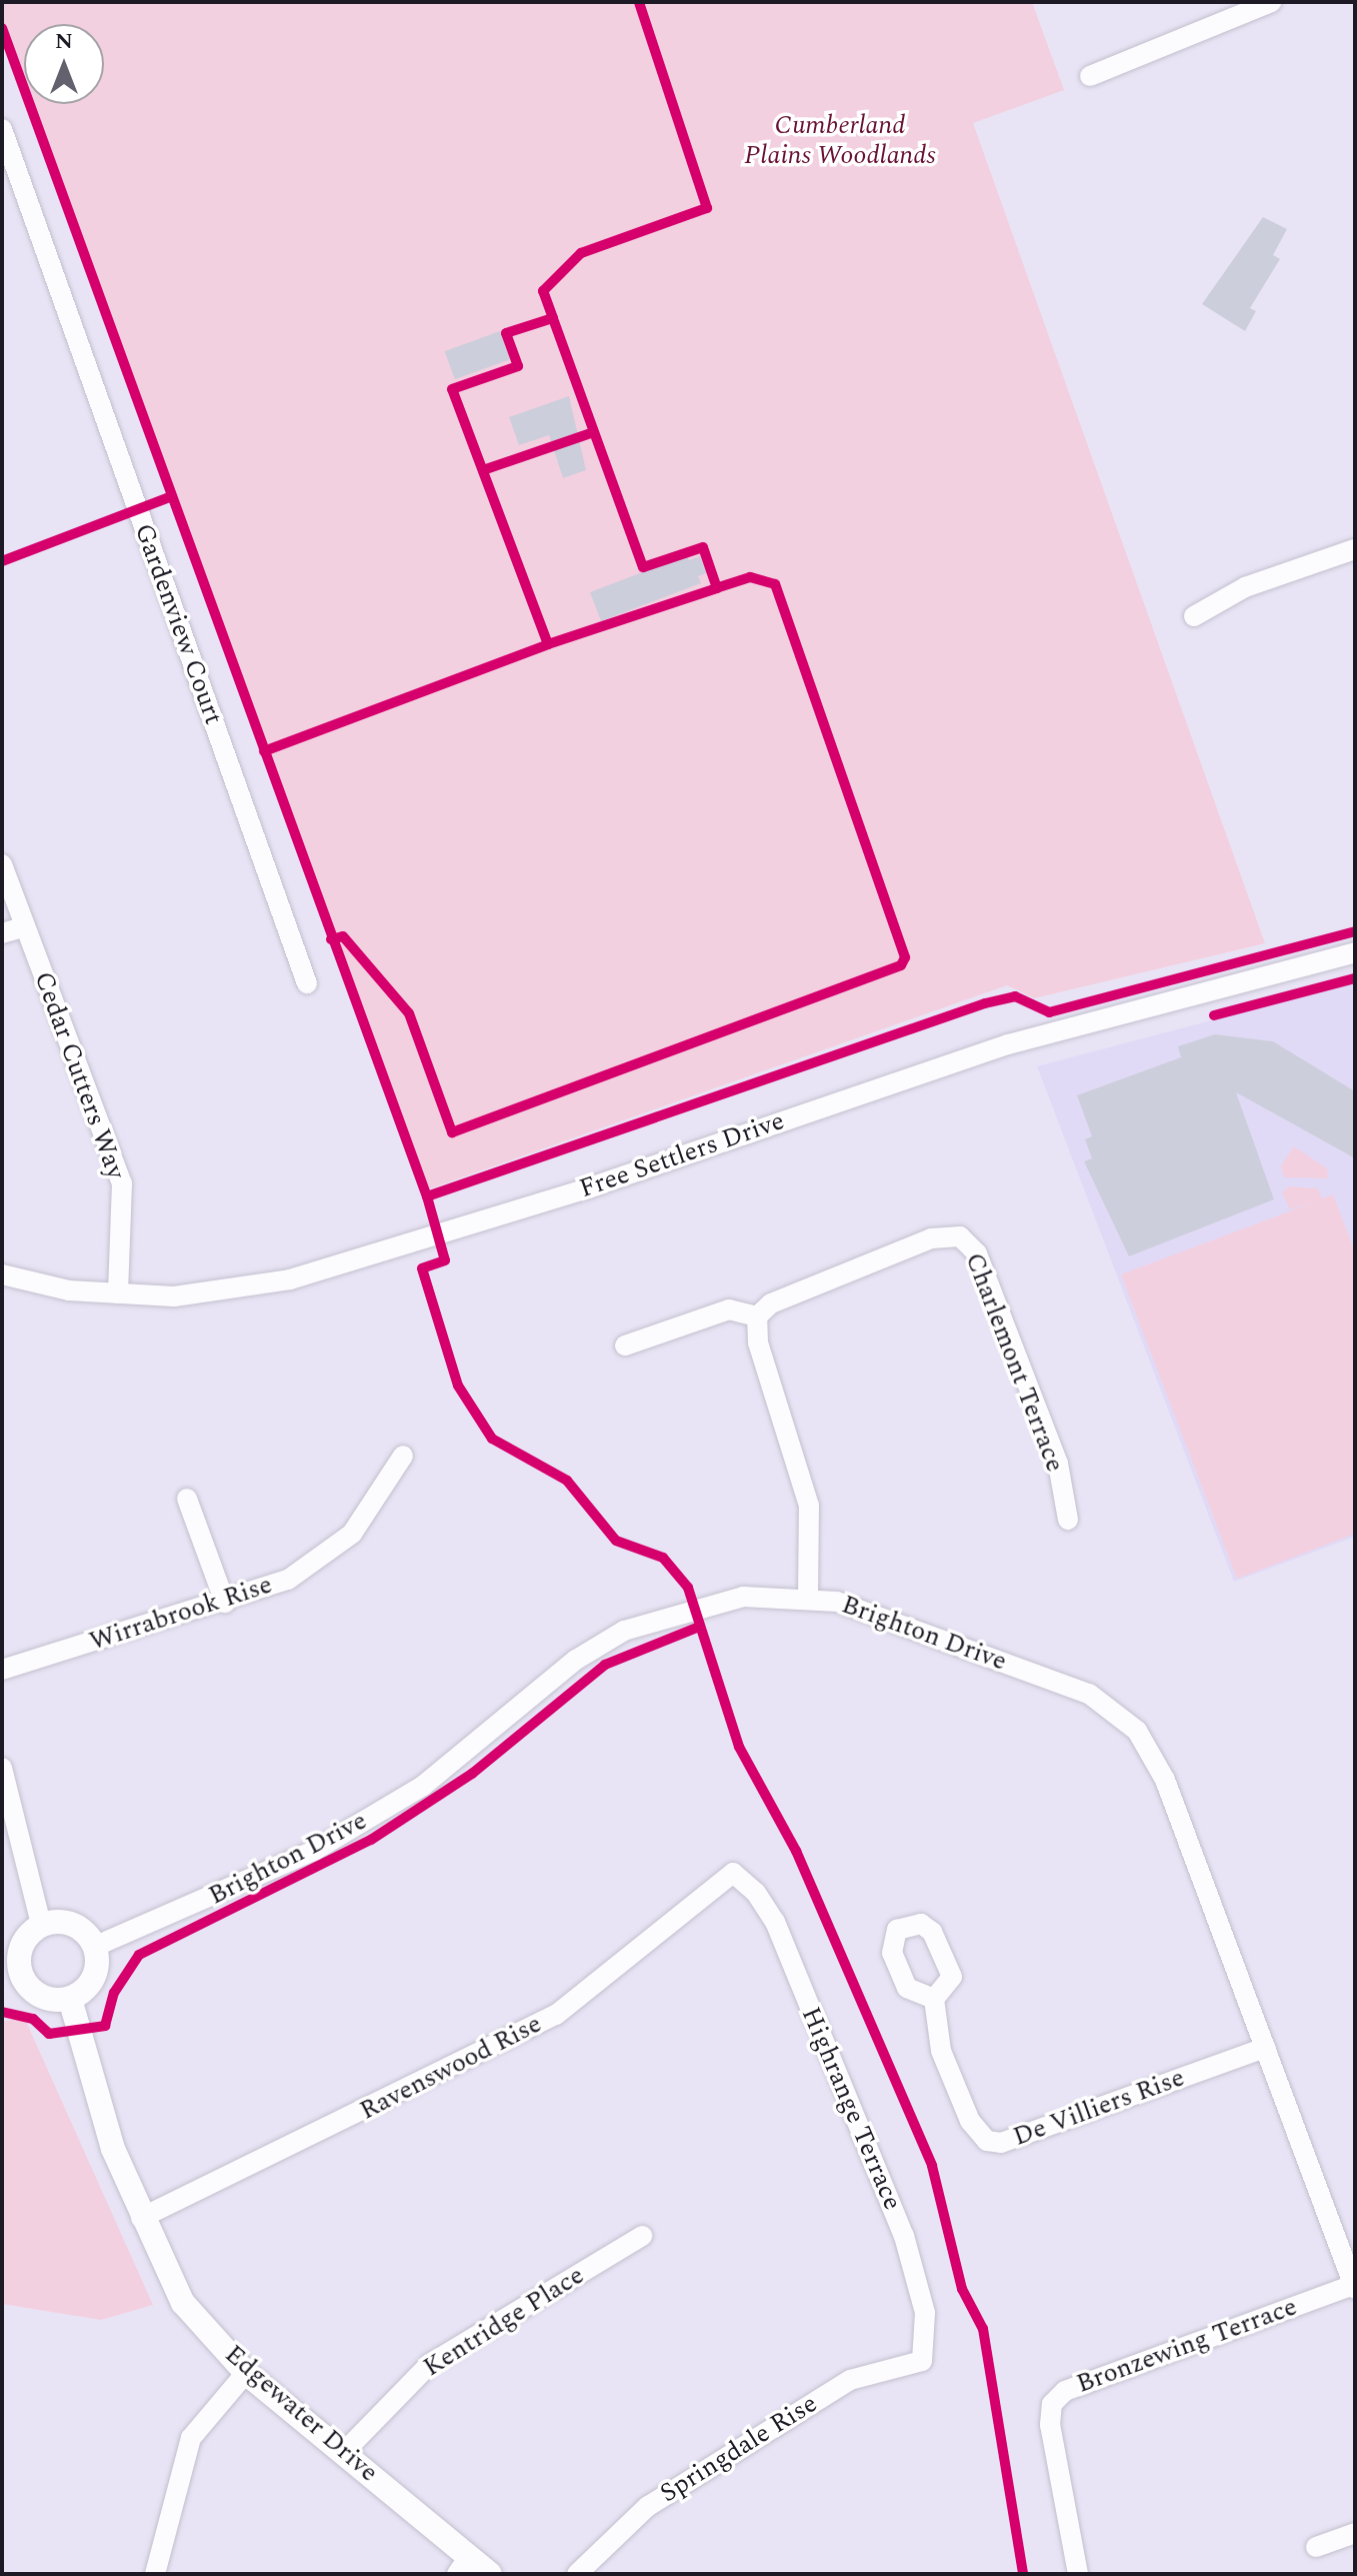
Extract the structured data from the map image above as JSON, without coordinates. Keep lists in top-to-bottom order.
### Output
{
  "streets": {
    "street": [
      "Gardenview Court",
      "Cedar Cutters Way",
      "Free Settlers Drive",
      "Charlemont Terrace",
      "Wirrabrook Rise",
      "Brighton Drive",
      "Ravenswood Rise",
      "De Villiers Rise",
      "Highrange Terrace",
      "Kentridge Place",
      "Bronzewing Terrace",
      "Edgewater Drive",
      "Springdale Rise"
    ]
  },
  "crossings": [
    ["Cedar Cutters Way", "Free Settlers Drive"],
    ["Brighton Drive", "De Villiers Rise"],
    ["Brighton Drive", "Bronzewing Terrace"],
    ["Brighton Drive", "Edgewater Drive"],
    ["Ravenswood Rise", "Highrange Terrace"],
    ["Ravenswood Rise", "Edgewater Drive"],
    ["Highrange Terrace", "Springdale Rise"],
    ["Kentridge Place", "Edgewater Drive"]
  ],
  "parks": ["Cumberland Plains Woodlands"],
  "north": "top"
}
